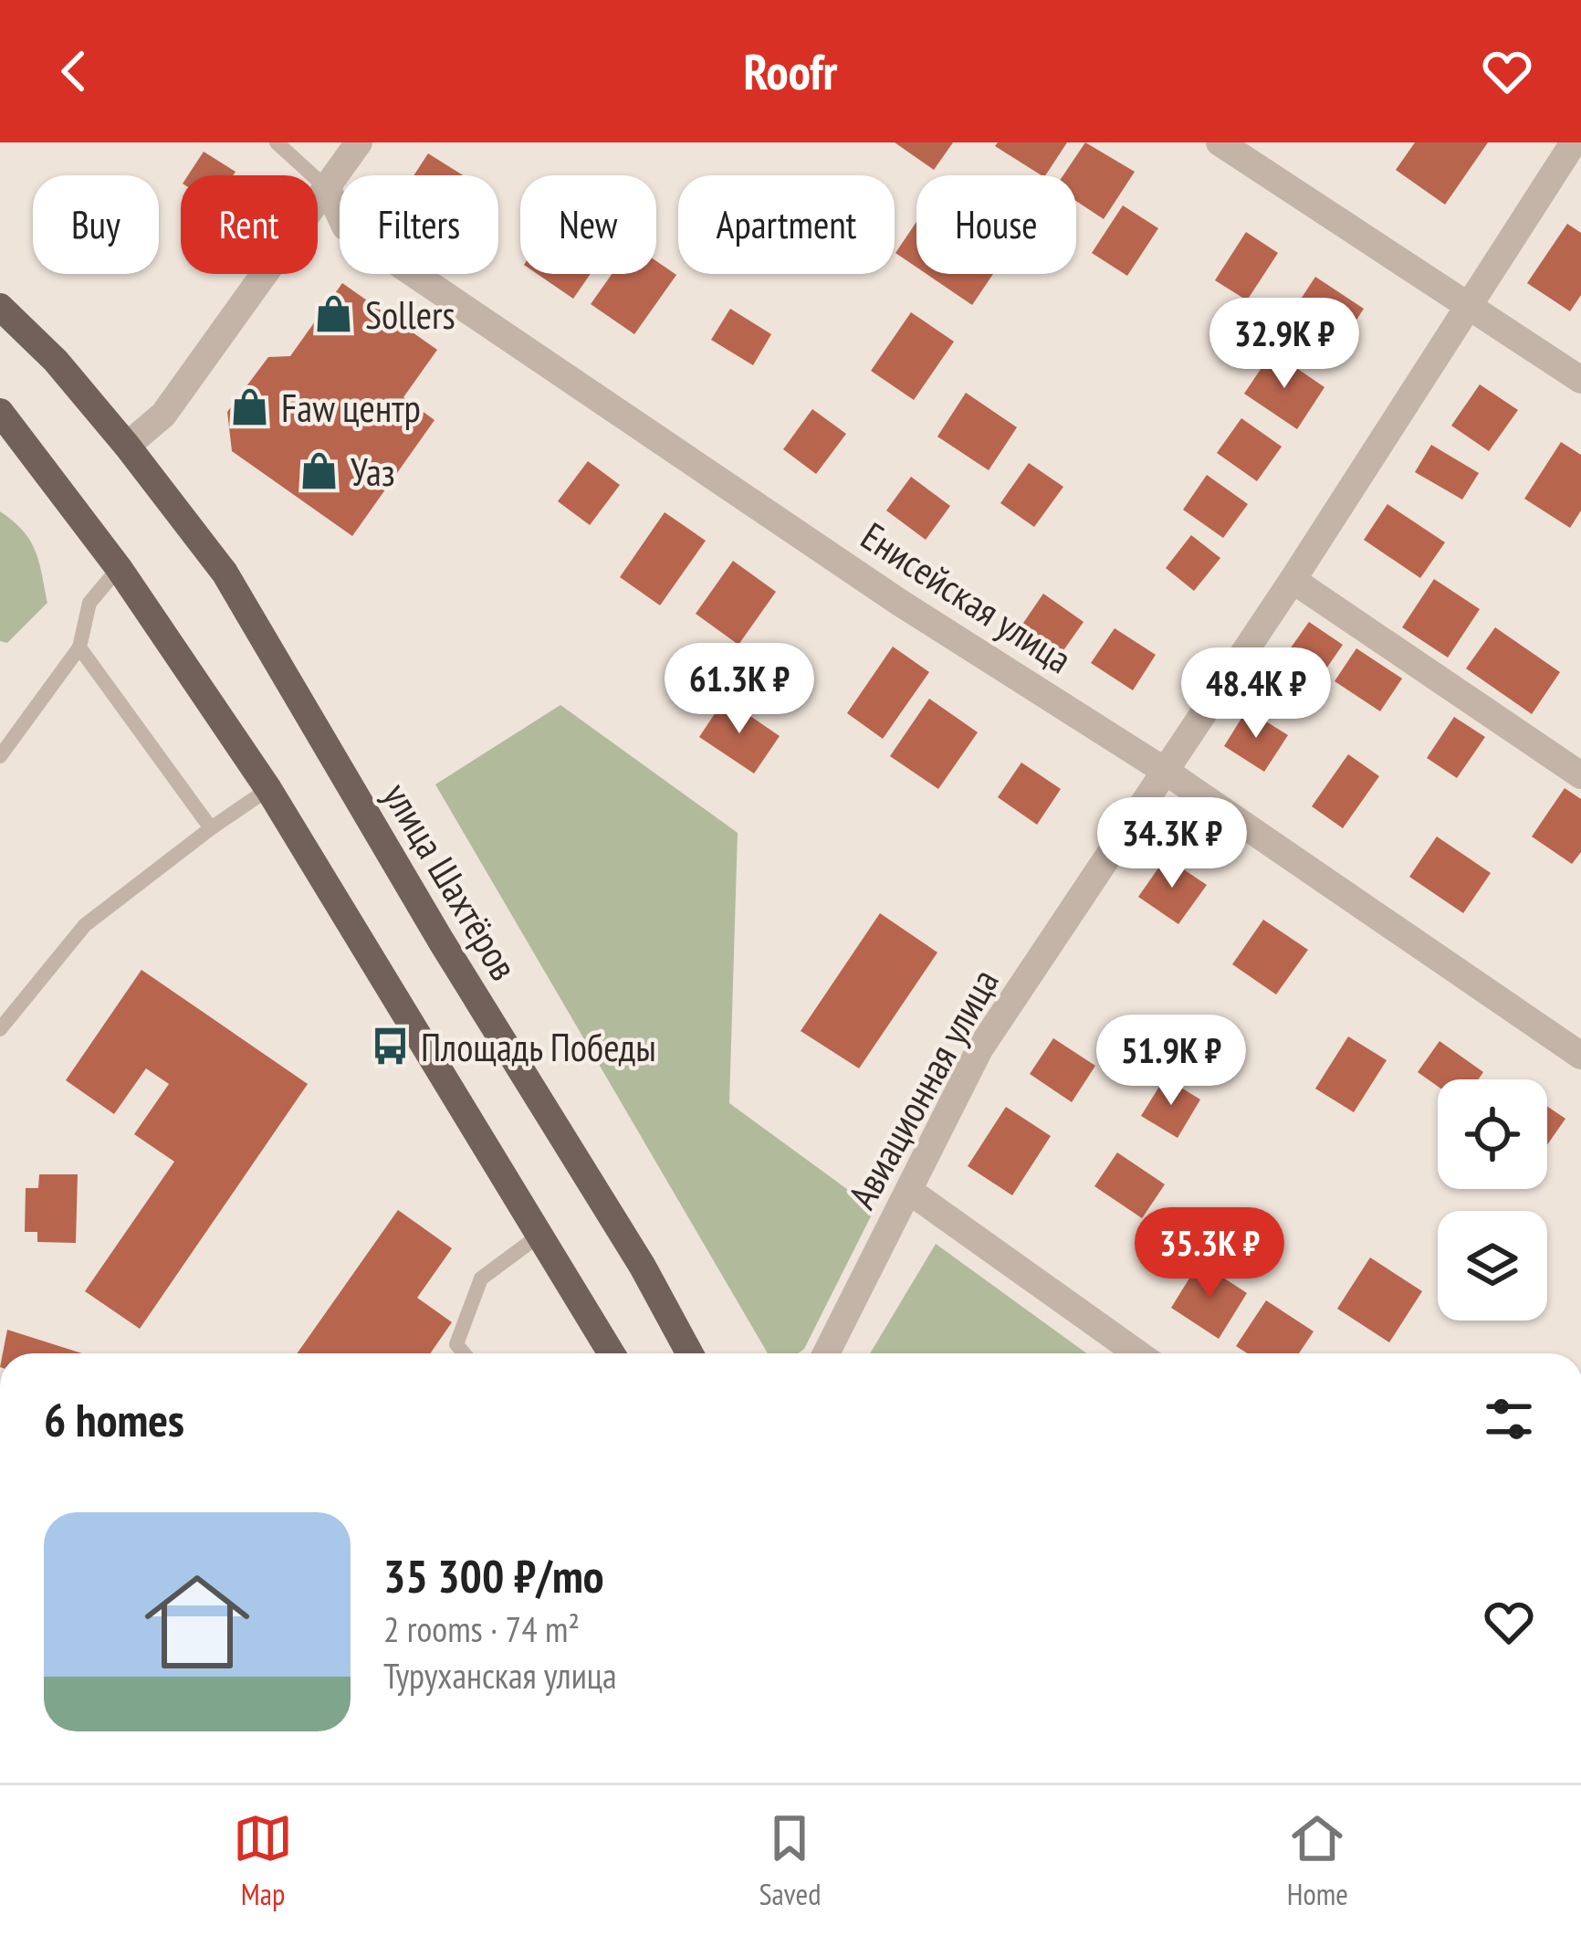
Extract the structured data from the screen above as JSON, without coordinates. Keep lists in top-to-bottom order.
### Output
{
  "streets": {
    "main road": ["улица Шахтёров"],
    "street": ["Енисейская улица", "Авиационная улица"]
  },
  "crossings": [
    ["Енисейская улица", "Авиационная улица"]
  ],
  "places": {
    "shop": ["Sollers", "Faw центр", "Уаз"],
    "bus stop": ["Площадь Победы"]
  },
  "page": {
    "header": "Roofr",
    "chip": [
      "Buy",
      "Rent",
      "Filters",
      "New",
      "Apartment",
      "House"
    ],
    "price": [
      "32.9K ₽",
      "61.3K ₽",
      "48.4K ₽",
      "34.3K ₽",
      "51.9K ₽",
      "35.3K ₽"
    ],
    "heading": "6 homes",
    "list": [
      {
        "name": "35 300 ₽/mo",
        "note": "2 rooms · 74 m² · Туруханская улица"
      }
    ],
    "tabs": ["Map", "Saved", "Home"]
  }
}
